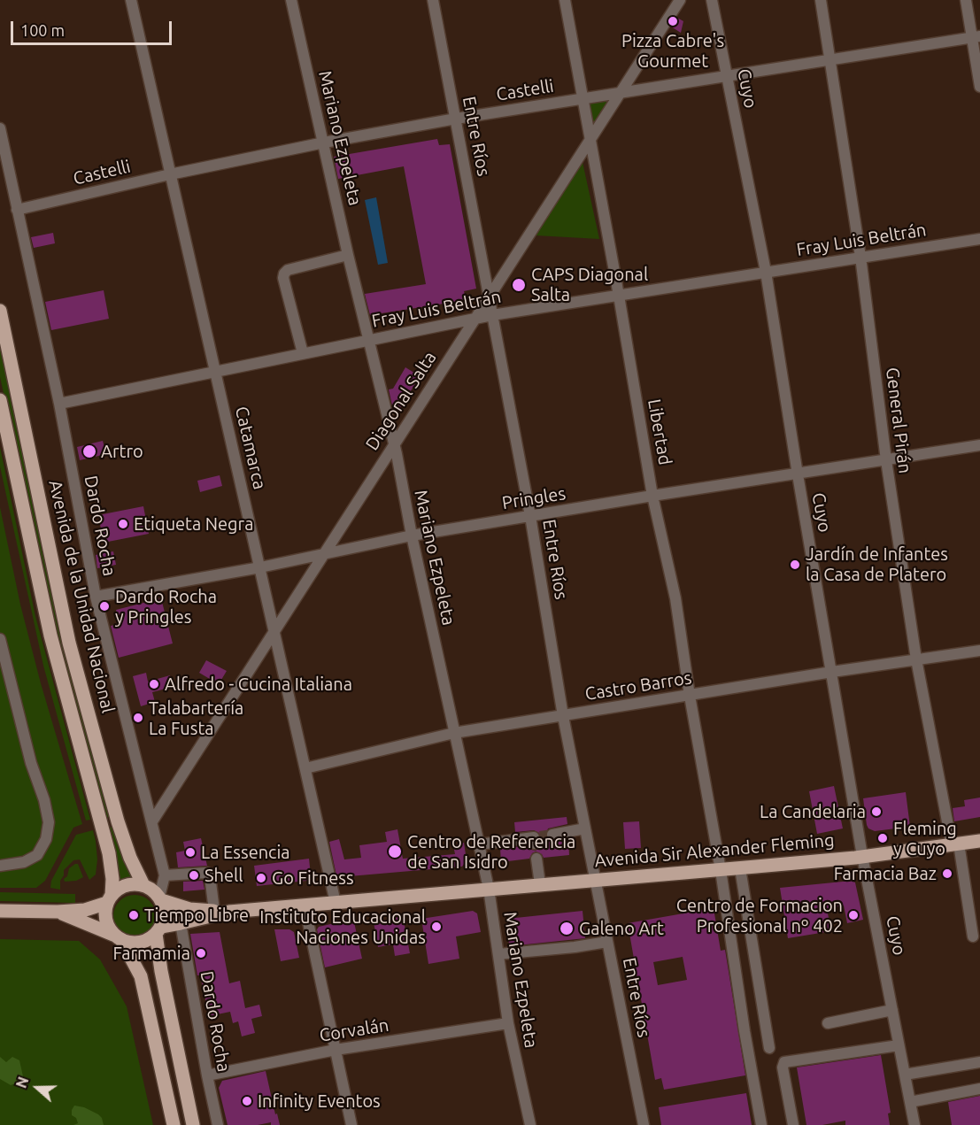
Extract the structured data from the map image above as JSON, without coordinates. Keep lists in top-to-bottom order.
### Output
{
  "streets": {
    "main road": ["Avenida de la Unidad Nacional", "Avenida Sir Alexander Fleming"],
    "street": [
      "Cuyo",
      "Castelli",
      "Entre Ríos",
      "Mariano Ezpeleta",
      "Fray Luis Beltrán",
      "Diagonal Salta",
      "General Pirán",
      "Libertad",
      "Catamarca",
      "Pringles",
      "Dardo Rocha",
      "Castro Barros",
      "Corvalán"
    ]
  },
  "crossings": [
    ["Cuyo", "Castelli"],
    ["Cuyo", "Fray Luis Beltrán"],
    ["Cuyo", "Pringles"],
    ["Cuyo", "Castro Barros"],
    ["Cuyo", "Avenida Sir Alexander Fleming"],
    ["Castelli", "Entre Ríos"],
    ["Castelli", "Mariano Ezpeleta"],
    ["Castelli", "Diagonal Salta"],
    ["Castelli", "General Pirán"],
    ["Castelli", "Libertad"],
    ["Castelli", "Catamarca"],
    ["Castelli", "Dardo Rocha"],
    ["Entre Ríos", "Fray Luis Beltrán"],
    ["Entre Ríos", "Diagonal Salta"],
    ["Entre Ríos", "Pringles"],
    ["Entre Ríos", "Castro Barros"],
    ["Entre Ríos", "Avenida Sir Alexander Fleming"],
    ["Mariano Ezpeleta", "Fray Luis Beltrán"],
    ["Mariano Ezpeleta", "Diagonal Salta"],
    ["Mariano Ezpeleta", "Pringles"],
    ["Mariano Ezpeleta", "Castro Barros"],
    ["Mariano Ezpeleta", "Avenida Sir Alexander Fleming"],
    ["Mariano Ezpeleta", "Corvalán"],
    ["Fray Luis Beltrán", "Diagonal Salta"],
    ["Fray Luis Beltrán", "General Pirán"],
    ["Fray Luis Beltrán", "Libertad"],
    ["Fray Luis Beltrán", "Catamarca"],
    ["Fray Luis Beltrán", "Dardo Rocha"],
    ["Diagonal Salta", "Libertad"],
    ["Diagonal Salta", "Catamarca"],
    ["Diagonal Salta", "Pringles"],
    ["Diagonal Salta", "Dardo Rocha"],
    ["General Pirán", "Pringles"],
    ["General Pirán", "Castro Barros"],
    ["General Pirán", "Avenida Sir Alexander Fleming"],
    ["Libertad", "Pringles"],
    ["Libertad", "Castro Barros"],
    ["Libertad", "Avenida Sir Alexander Fleming"],
    ["Catamarca", "Pringles"],
    ["Catamarca", "Castro Barros"],
    ["Catamarca", "Avenida Sir Alexander Fleming"],
    ["Pringles", "Dardo Rocha"],
    ["Dardo Rocha", "Avenida de la Unidad Nacional"],
    ["Dardo Rocha", "Avenida Sir Alexander Fleming"],
    ["Dardo Rocha", "Corvalán"],
    ["Avenida de la Unidad Nacional", "Avenida Sir Alexander Fleming"]
  ],
  "places": [
    "Pizza Cabre's Gourmet",
    "CAPS Diagonal Salta",
    "Artro",
    "Etiqueta Negra",
    "Jardín de Infantes la Casa de Platero",
    "Dardo Rocha y Pringles",
    "Alfredo - Cucina Italiana",
    "Talabartería La Fusta",
    "La Candelaria",
    "Fleming y Cuyo",
    "Centro de Referencia de San Isidro",
    "La Essencia",
    "Farmacia Baz",
    "Shell",
    "Go Fitness",
    "Tiempo Libre",
    "Centro de Formacion Profesional nº 402",
    "Instituto Educacional Naciones Unidas",
    "Galeno Art",
    "Farmamia",
    "Infinity Eventos"
  ],
  "scale_bar": "100 m",
  "north": "left"
}
